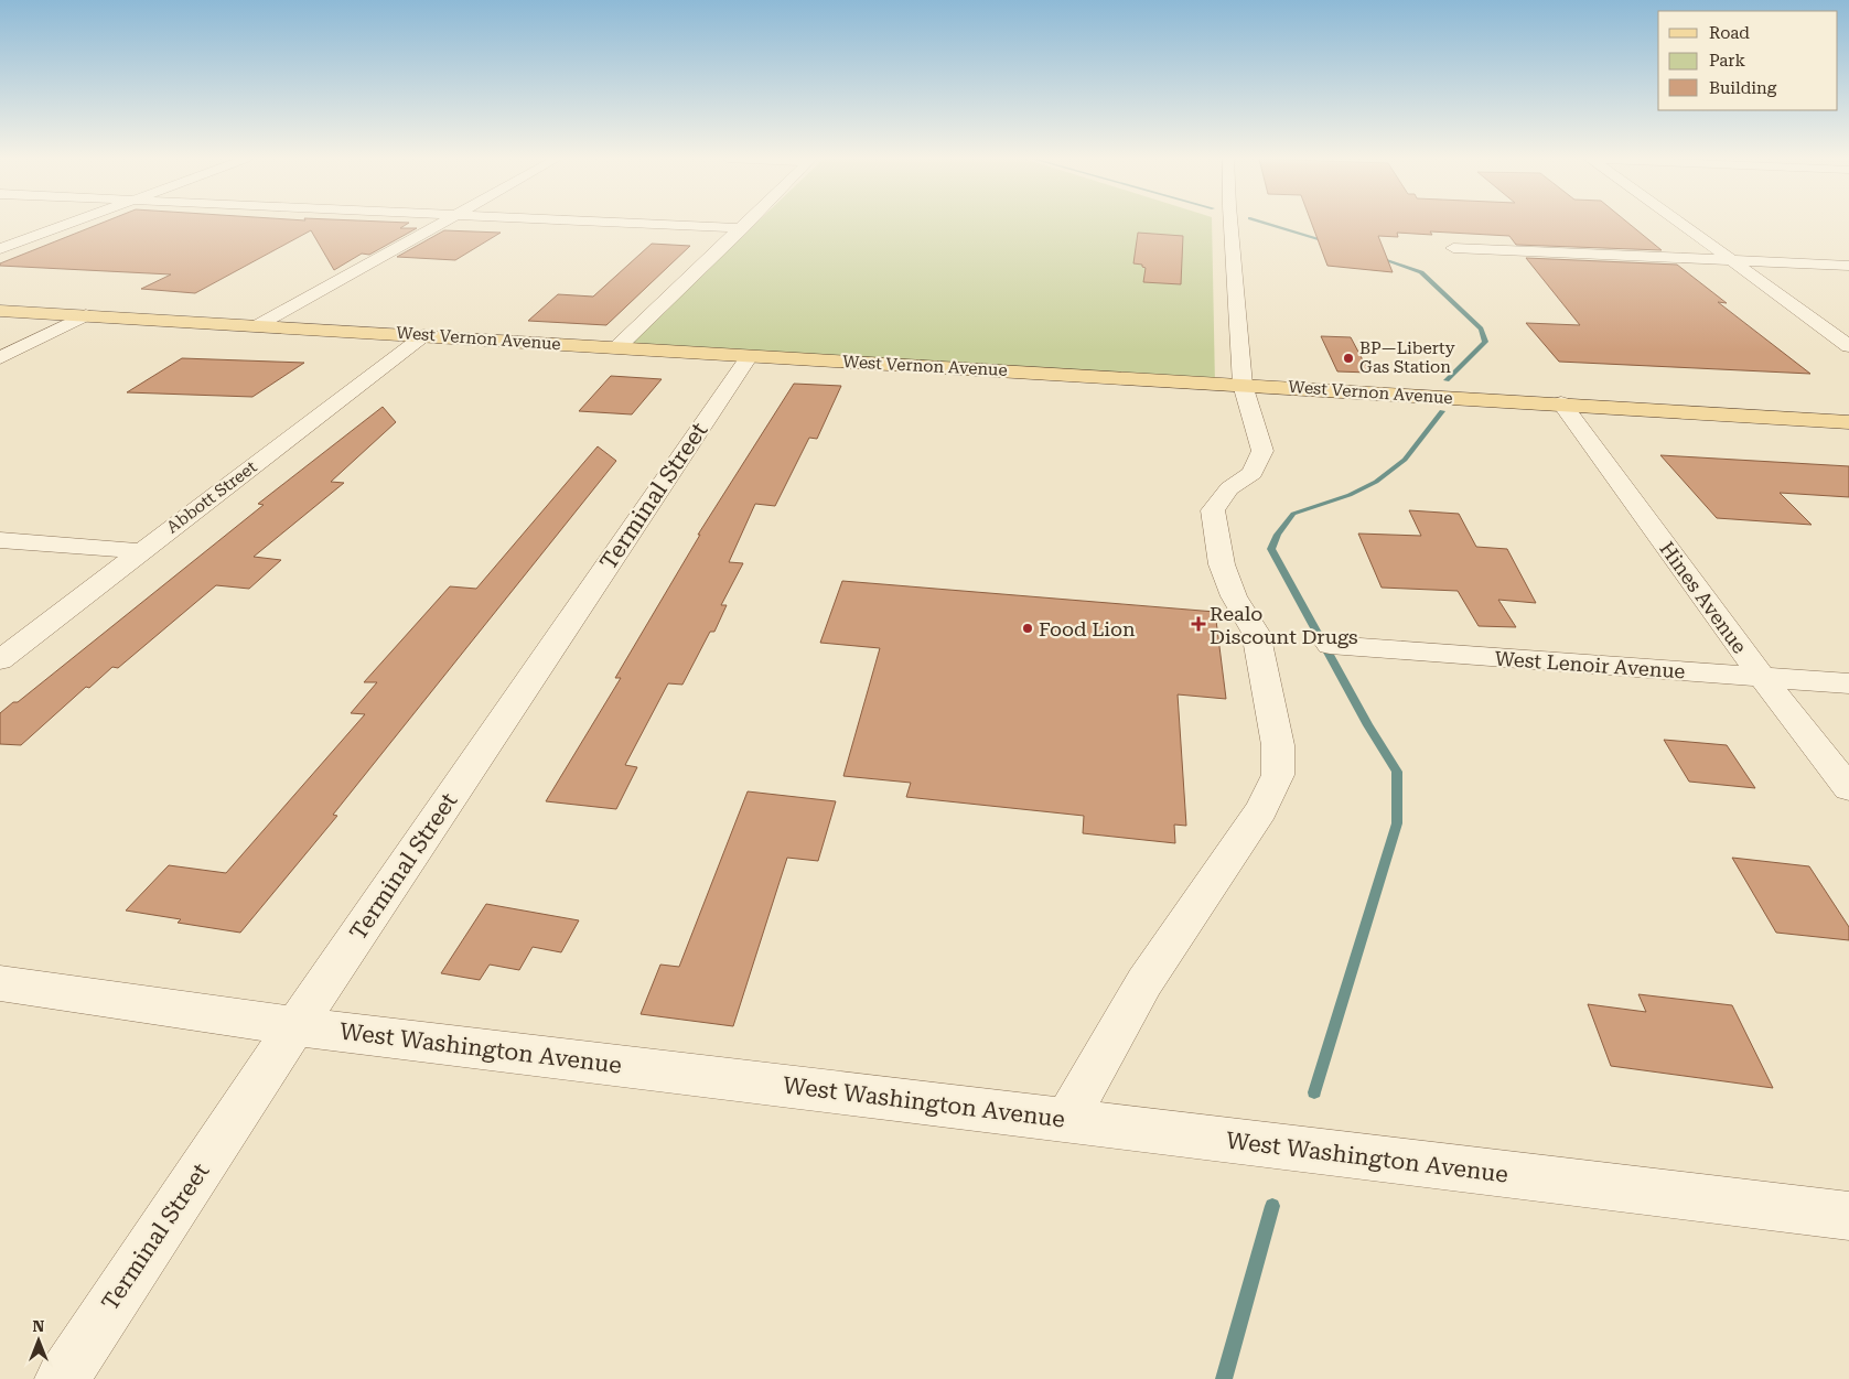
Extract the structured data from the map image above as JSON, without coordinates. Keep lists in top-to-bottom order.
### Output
{
  "streets": {
    "main road": ["West Vernon Avenue"],
    "street": [
      "Terminal Street",
      "Abbott Street",
      "Hines Avenue",
      "West Lenoir Avenue",
      "West Washington Avenue"
    ]
  },
  "crossings": [
    ["West Vernon Avenue", "Terminal Street"],
    ["West Vernon Avenue", "Abbott Street"],
    ["West Vernon Avenue", "Hines Avenue"],
    ["Terminal Street", "West Washington Avenue"],
    ["Hines Avenue", "West Lenoir Avenue"]
  ],
  "places": {
    "other": ["BP—Liberty Gas Station", "Food Lion"],
    "health": ["Realo Discount Drugs"]
  },
  "legend": ["Road", "Park", "Building"],
  "north": "top"
}
